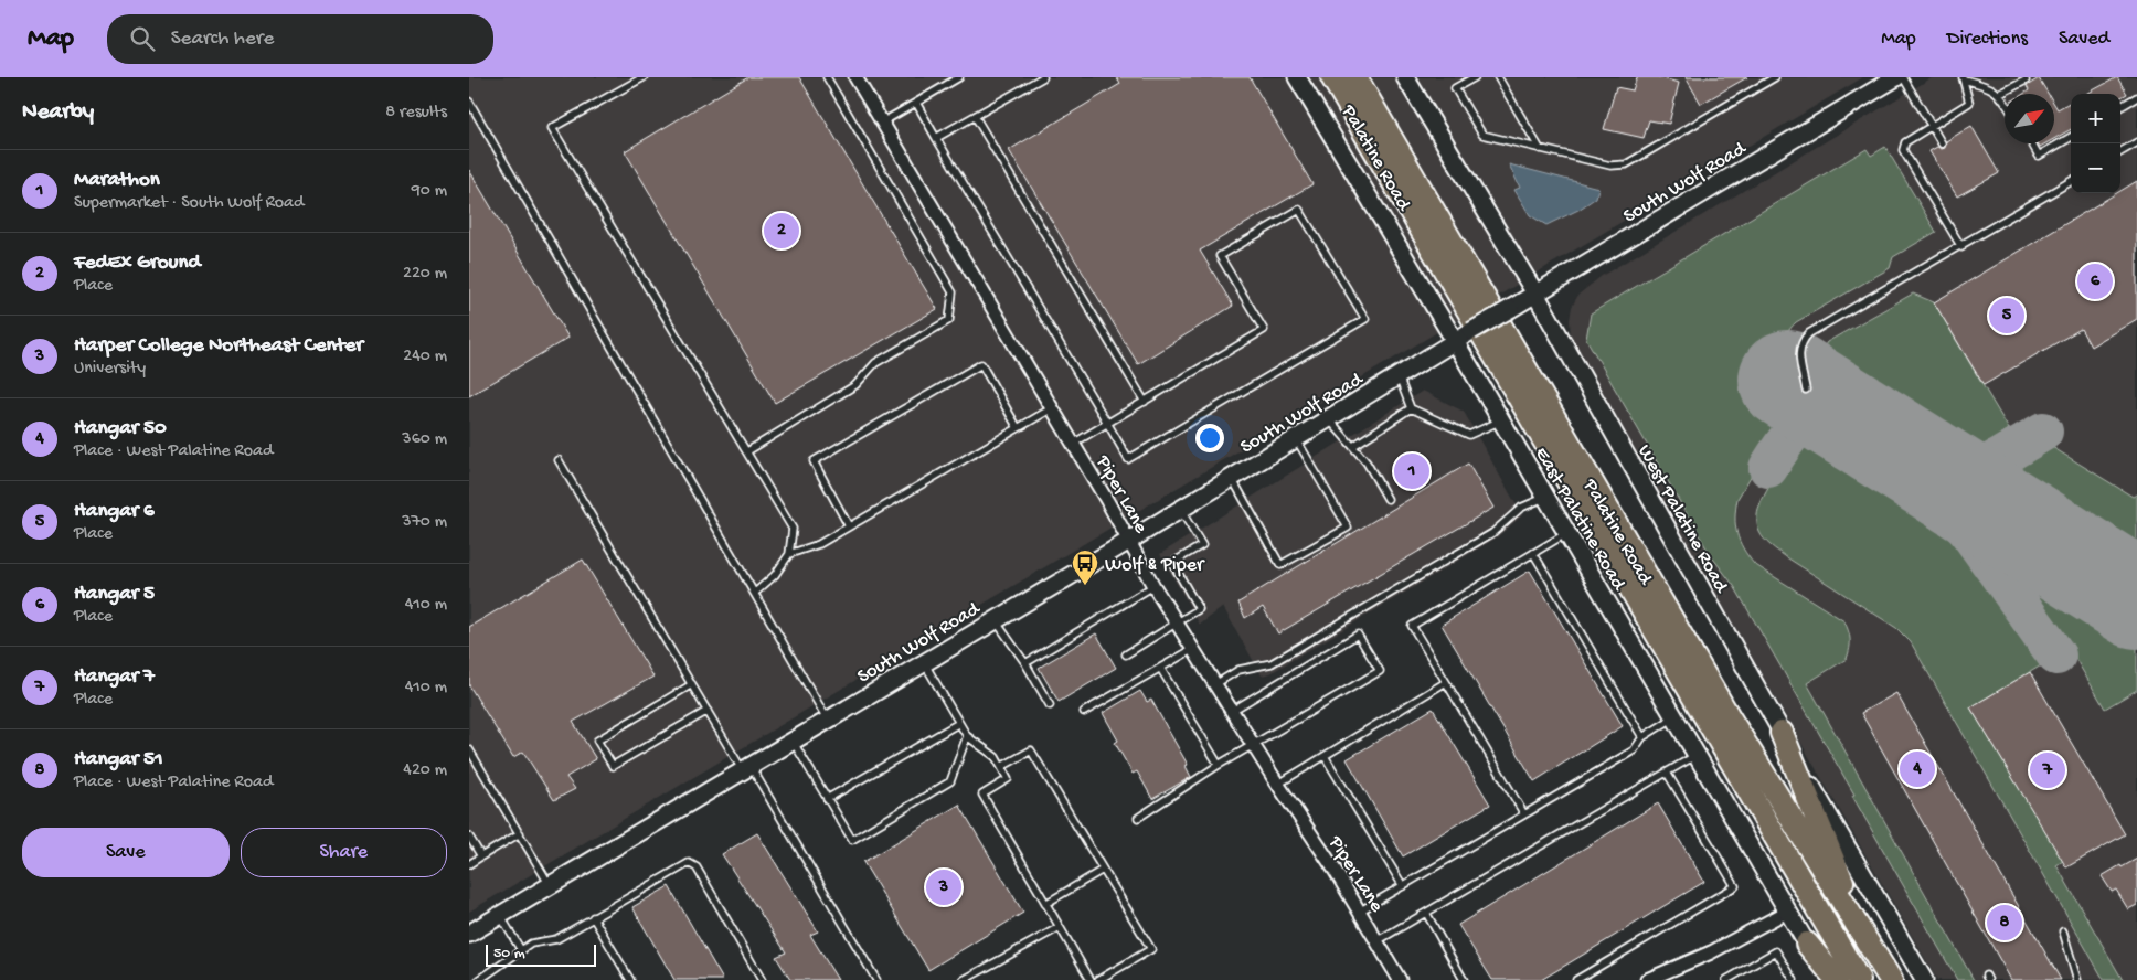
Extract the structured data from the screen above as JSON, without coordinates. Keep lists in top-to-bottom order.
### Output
{
  "streets": {
    "highway": ["Palatine Road"],
    "street": [
      "South Wolf Road",
      "Piper Lane",
      "East Palatine Road",
      "West Palatine Road"
    ]
  },
  "crossings": [
    ["South Wolf Road", "Piper Lane"],
    ["South Wolf Road", "East Palatine Road"],
    ["South Wolf Road", "West Palatine Road"]
  ],
  "places": {
    "bus stop": ["Wolf & Piper"]
  },
  "scale_bar": "50 m",
  "north": "top right",
  "page": {
    "header": "Map",
    "search": "Search here",
    "nav": ["Map", "Directions", "Saved"],
    "heading": ["Nearby", "8 results"],
    "map_buttons": ["+", "−"],
    "list": [
      {
        "mark": "1",
        "name": "Marathon",
        "note": "Supermarket · South Wolf Road",
        "value": "90 m"
      },
      {
        "mark": "2",
        "name": "FedEx Ground",
        "note": "Place",
        "value": "220 m"
      },
      {
        "mark": "3",
        "name": "Harper College Northeast Center",
        "note": "University",
        "value": "240 m"
      },
      {
        "mark": "4",
        "name": "Hangar 50",
        "note": "Place · West Palatine Road",
        "value": "360 m"
      },
      {
        "mark": "5",
        "name": "Hangar 6",
        "note": "Place",
        "value": "370 m"
      },
      {
        "mark": "6",
        "name": "Hangar 5",
        "note": "Place",
        "value": "410 m"
      },
      {
        "mark": "7",
        "name": "Hangar 7",
        "note": "Place",
        "value": "410 m"
      },
      {
        "mark": "8",
        "name": "Hangar 51",
        "note": "Place · West Palatine Road",
        "value": "420 m"
      }
    ],
    "pins": [
      "2",
      "6",
      "5",
      "1",
      "4",
      "7",
      "3",
      "8"
    ],
    "buttons": ["Save", "Share"],
    "scale": "50 m"
  }
}
